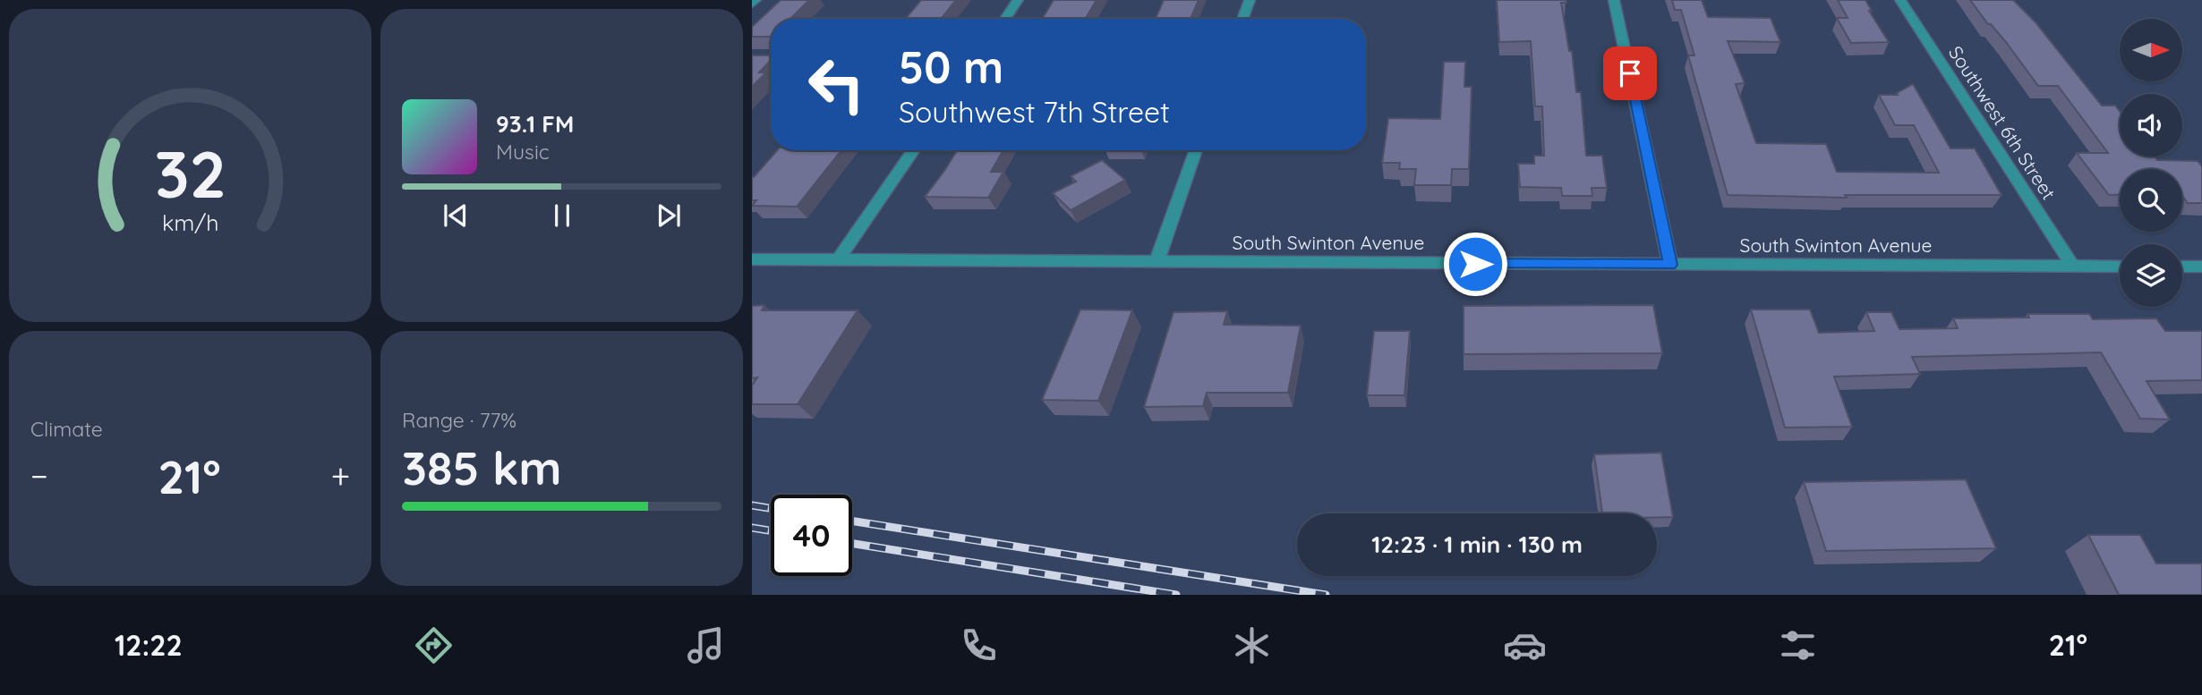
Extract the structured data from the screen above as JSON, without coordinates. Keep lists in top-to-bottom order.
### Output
{
  "streets": {
    "street": ["Southwest 6th Street", "South Swinton Avenue"]
  },
  "crossings": [
    ["Southwest 6th Street", "South Swinton Avenue"]
  ],
  "north": "right",
  "page": {
    "turn": ["50 m", "Southwest 7th Street"],
    "song": ["93.1 FM", "Music"],
    "tile": [
      "Climate",
      ["Range · 77%", "385 km"]
    ],
    "heat": ["−", "21°", "+"],
    "limit": "40",
    "trip": "12:23 · 1 min · 130 m",
    "tabs": ["12:22", "21°"],
    "gauge": ["32", "km/h"]
  }
}
